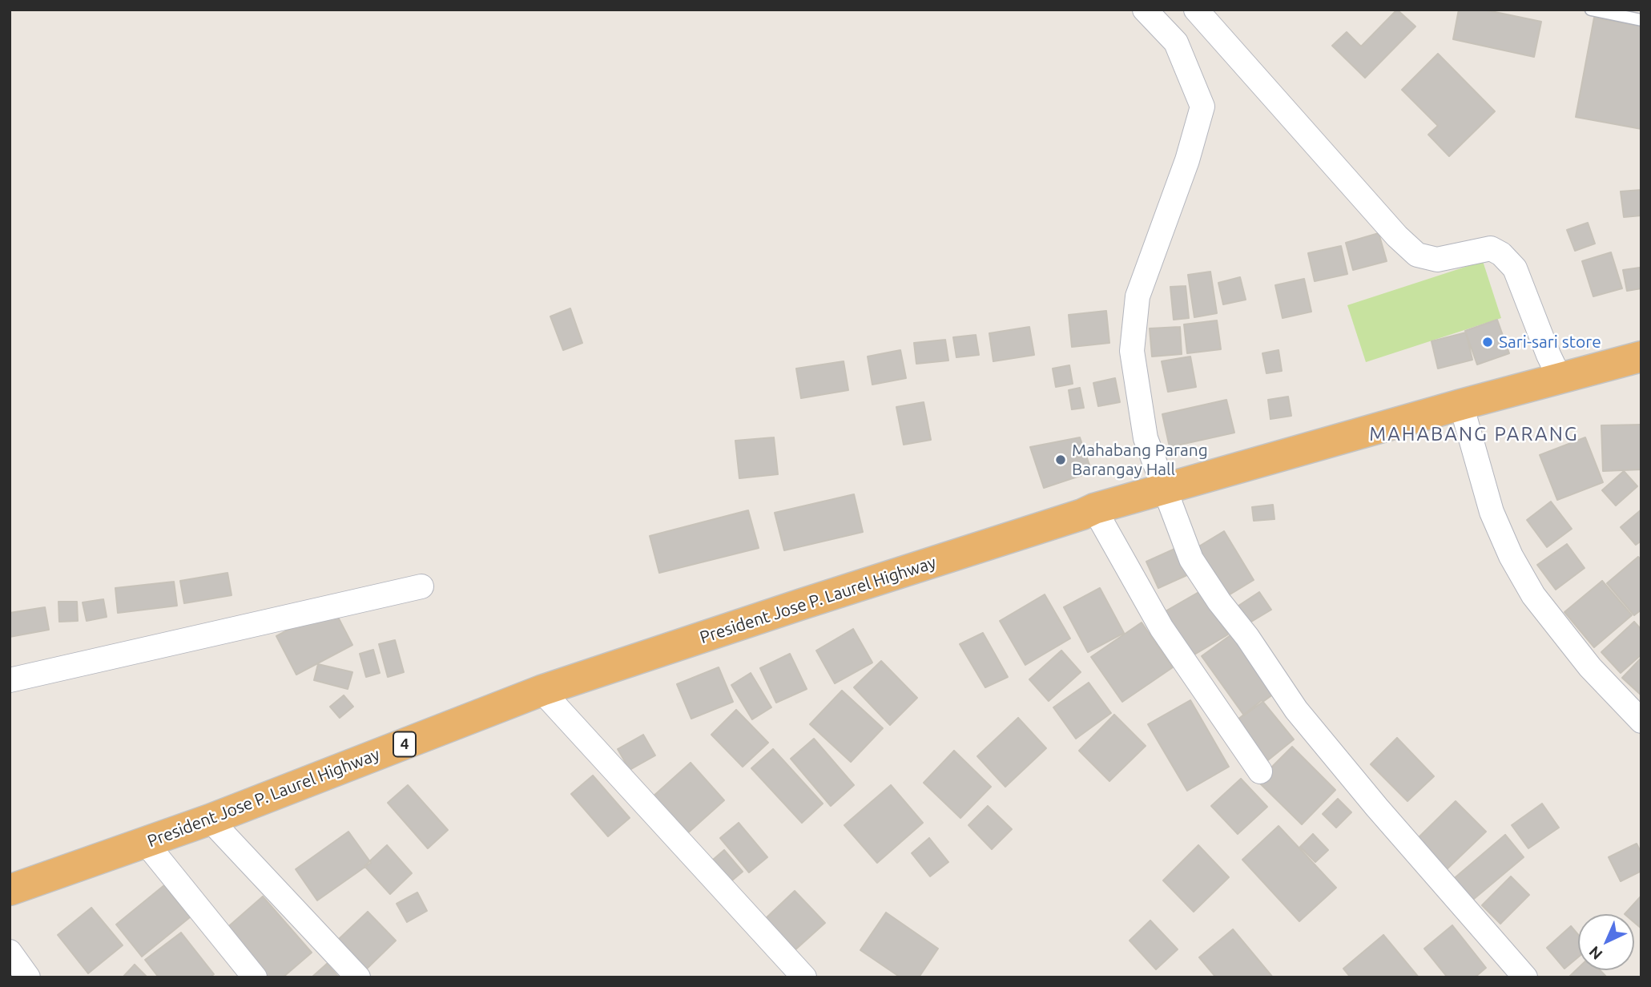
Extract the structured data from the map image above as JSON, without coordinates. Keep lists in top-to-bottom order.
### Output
{
  "streets": {
    "highway": ["President Jose P. Laurel Highway", "4"]
  },
  "districts": ["MAHABANG PARANG"],
  "places": ["Sari-sari store", "Mahabang Parang Barangay Hall"],
  "north": "bottom left"
}
